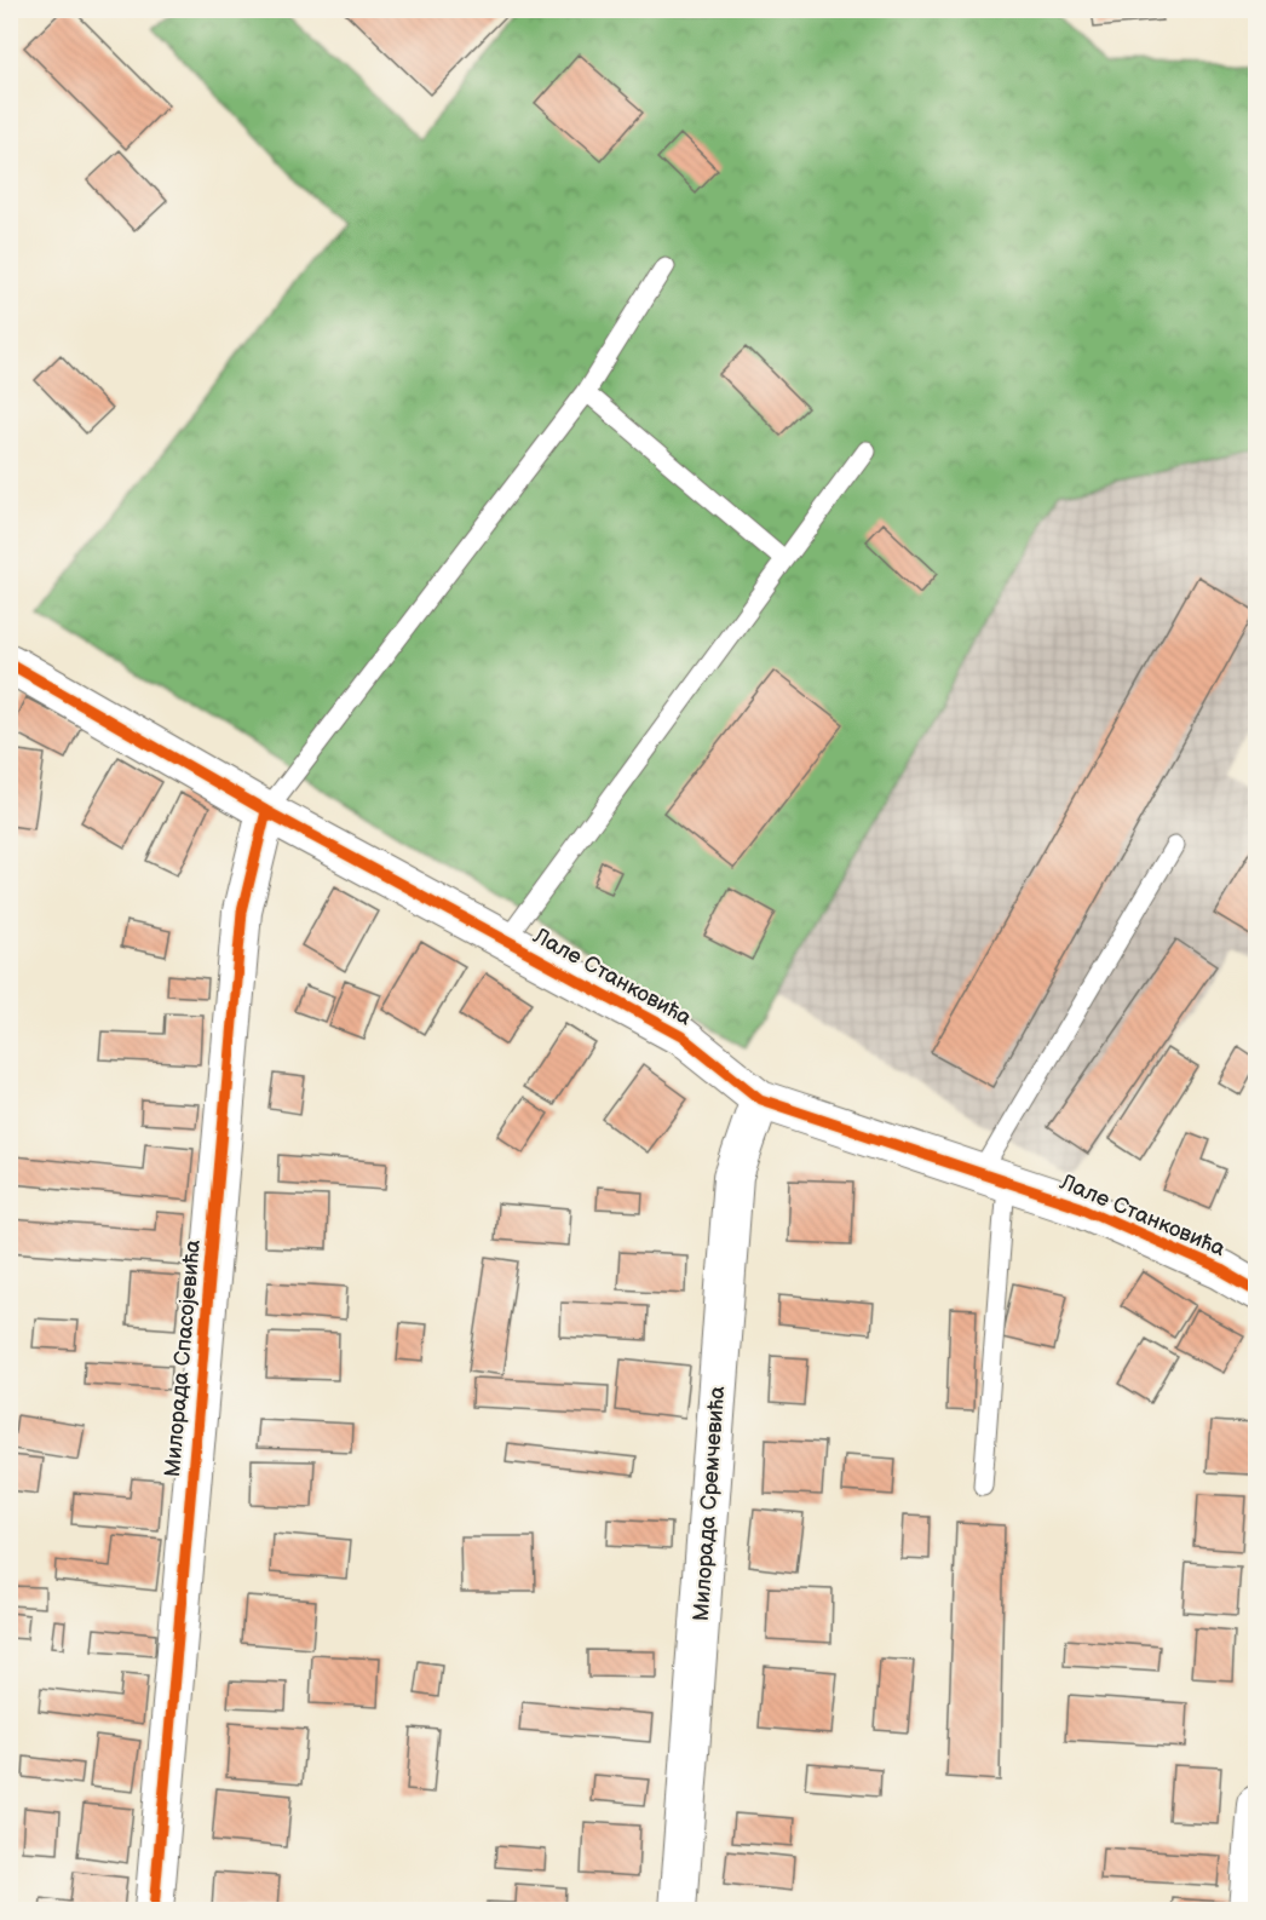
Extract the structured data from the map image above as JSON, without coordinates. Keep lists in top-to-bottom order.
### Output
{
  "streets": {
    "street": ["Лале Станковића", "Милорада Спасојевића", "Милорада Сремчевића"]
  },
  "crossings": [
    ["Лале Станковића", "Милорада Спасојевића"],
    ["Лале Станковића", "Милорада Сремчевића"]
  ]
}
